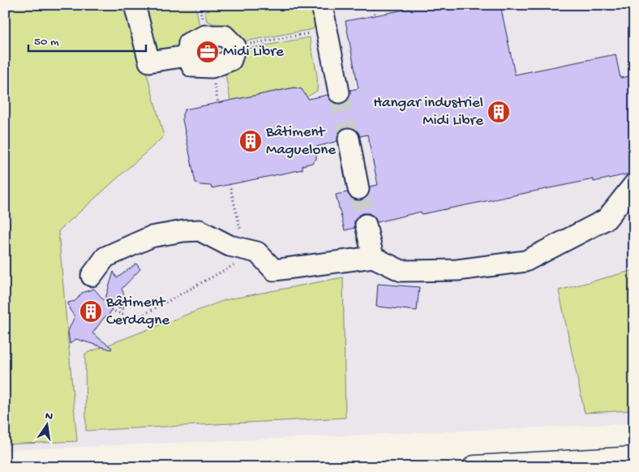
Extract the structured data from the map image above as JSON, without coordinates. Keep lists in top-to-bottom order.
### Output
{
  "places": {
    "office": ["Midi Libre"],
    "building": ["Hangar industriel Midi Libre", "Bâtiment Maguelone", "Bâtiment Cerdagne"]
  },
  "scale_bar": "50 m",
  "north": "top"
}
